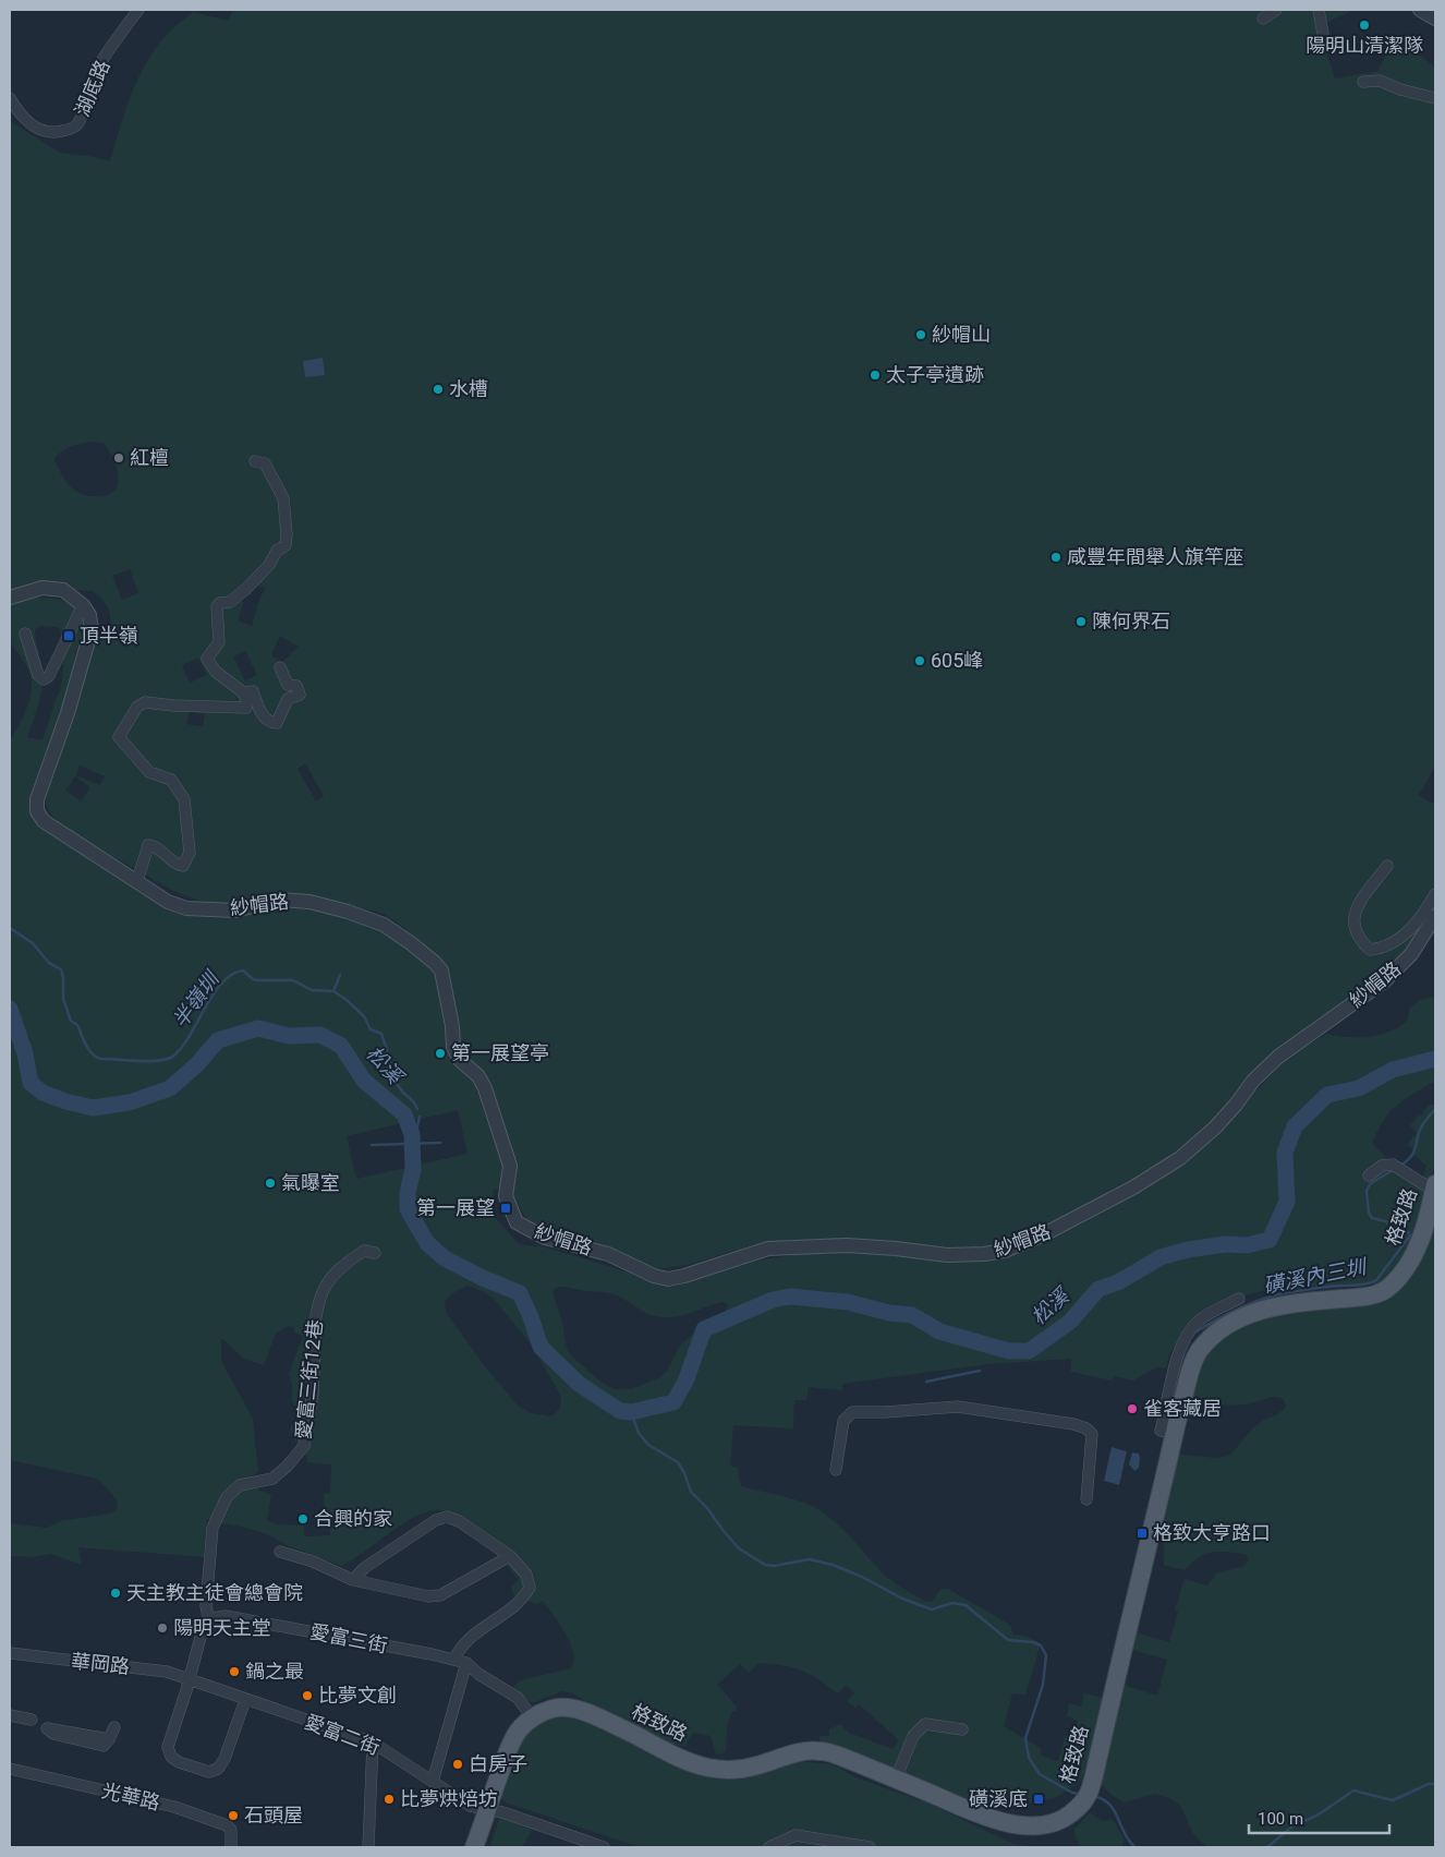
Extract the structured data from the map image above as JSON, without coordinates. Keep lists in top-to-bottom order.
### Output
{
  "streets": {
    "main road": ["格致路"],
    "street": [
      "湖底路",
      "紗帽路",
      "愛富三街12巷",
      "愛富三街",
      "華岡路",
      "愛富二街",
      "光華路"
    ]
  },
  "crossings": [
    ["格致路", "愛富三街"],
    ["格致路", "愛富二街"],
    ["愛富三街12巷", "愛富三街"],
    ["華岡路", "愛富二街"]
  ],
  "water": ["半嶺圳", "松溪", "磺溪內三圳"],
  "places": {
    "other": [
      "陽明山清潔隊",
      "紗帽山",
      "太子亭遺跡",
      "水槽",
      "紅檀",
      "咸豐年間舉人旗竿座",
      "陳何界石",
      "605峰",
      "第一展望亭",
      "氣曝室",
      "雀客藏居",
      "合興的家",
      "天主教主徒會總會院",
      "陽明天主堂",
      "鍋之最",
      "比夢文創",
      "白房子",
      "比夢烘焙坊",
      "石頭屋"
    ],
    "transit": [
      "頂半嶺",
      "第一展望",
      "格致大亨路口",
      "磺溪底"
    ]
  },
  "scale_bar": "100 m"
}
